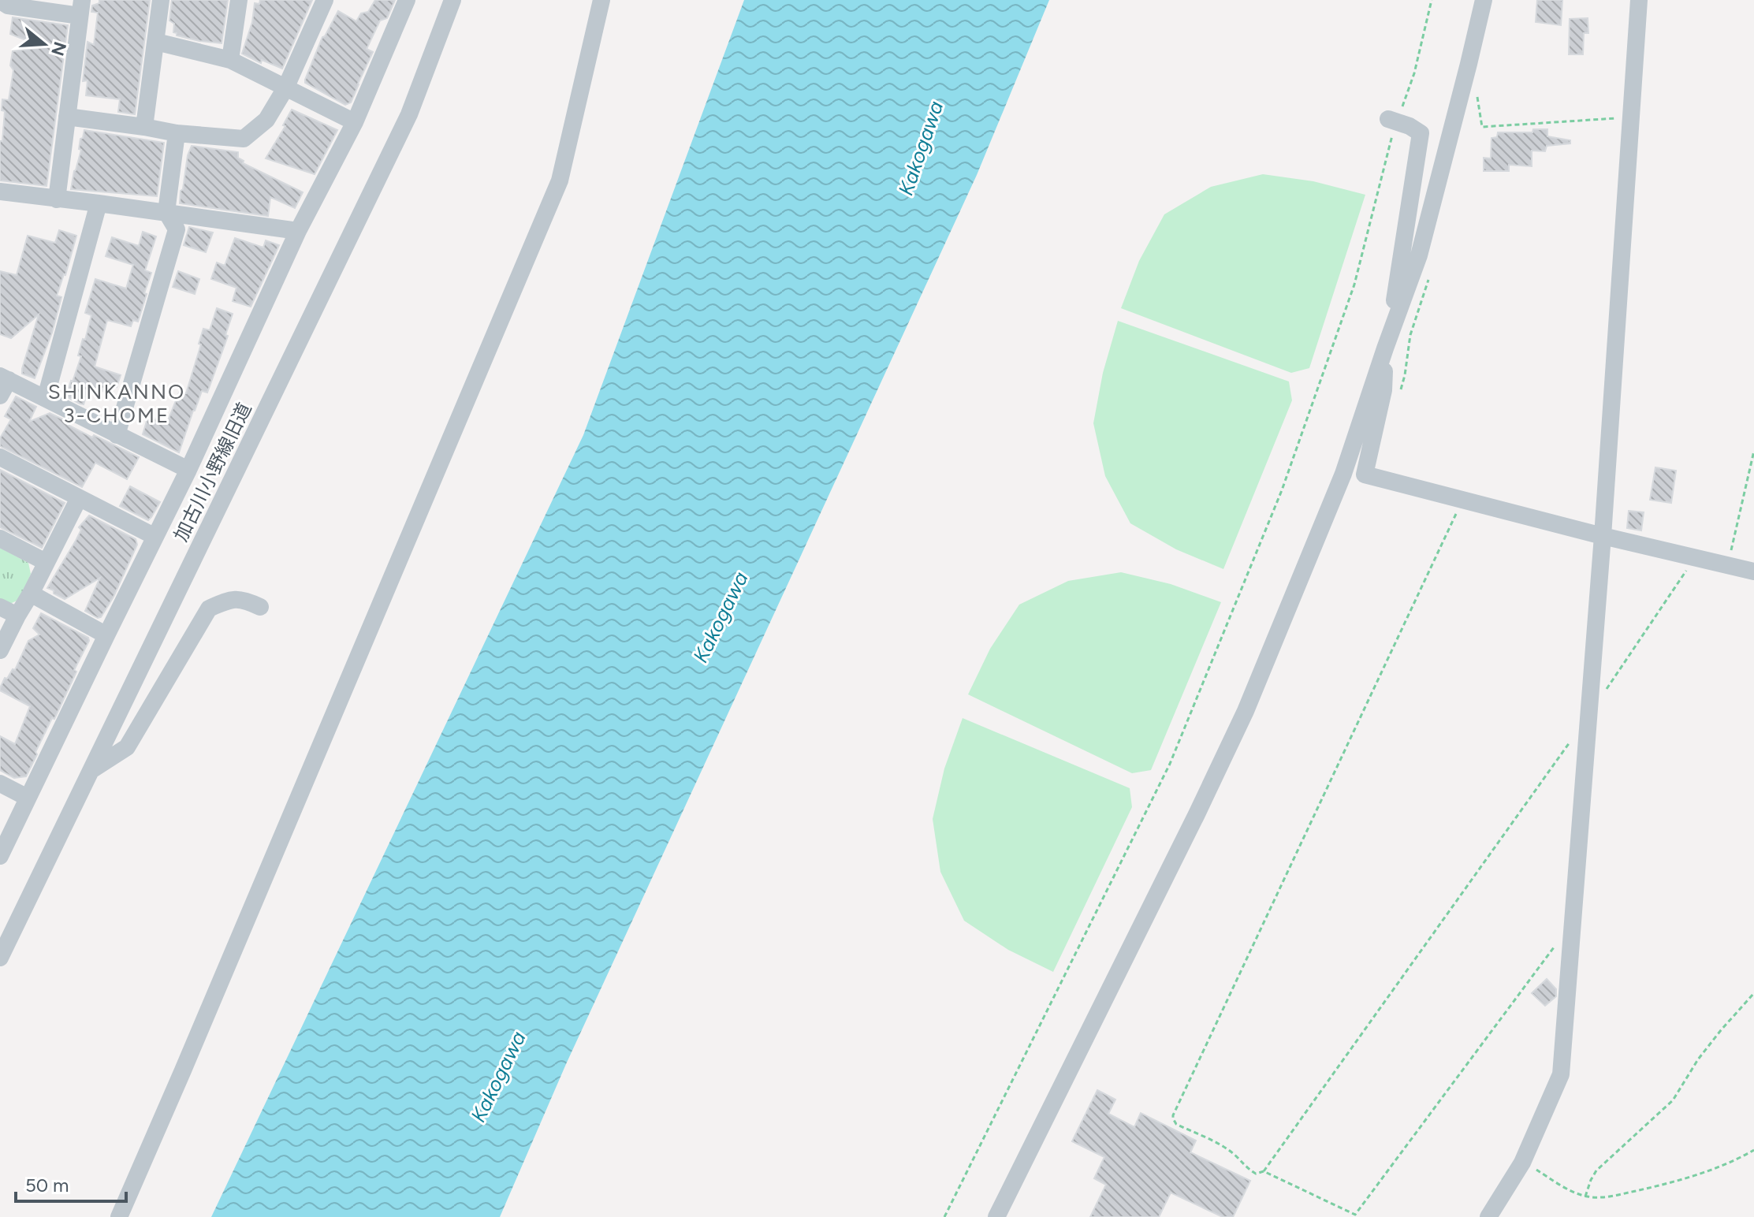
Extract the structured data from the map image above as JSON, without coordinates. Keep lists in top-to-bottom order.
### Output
{
  "streets": {
    "street": ["加古川小野線旧道"]
  },
  "districts": ["SHINKANNO 3-CHOME"],
  "water": ["Kakogawa"],
  "scale_bar": "50 m",
  "north": "right"
}
